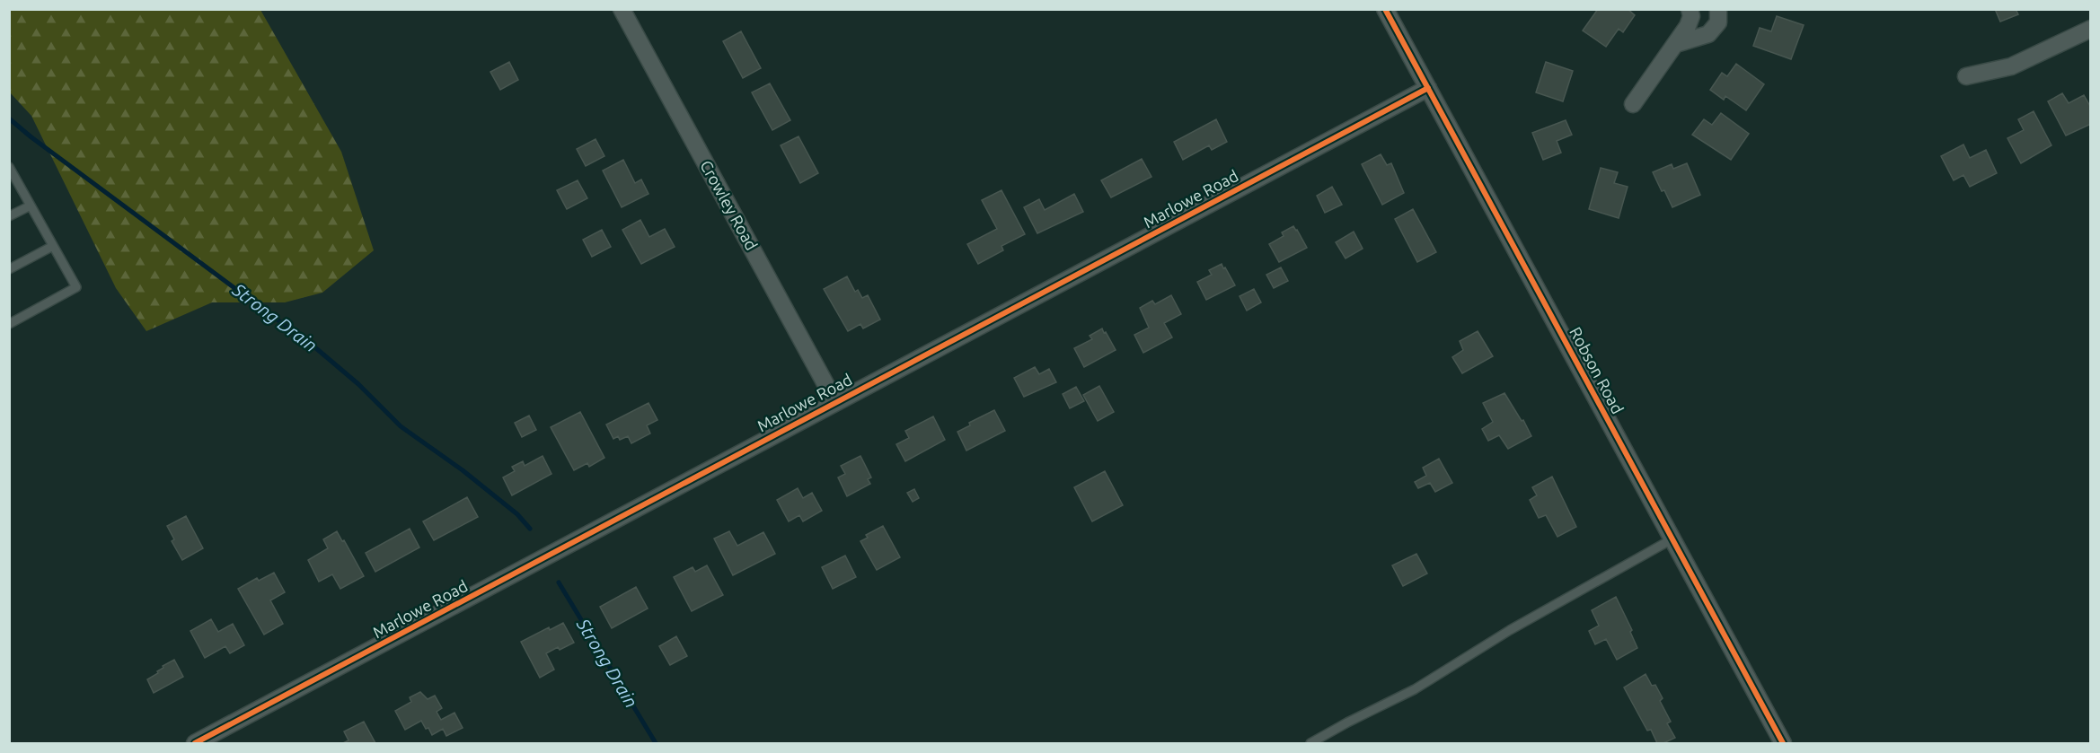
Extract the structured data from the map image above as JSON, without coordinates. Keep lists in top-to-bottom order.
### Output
{
  "streets": {
    "street": ["Marlowe Road", "Crowley Road", "Robson Road"]
  },
  "crossings": [
    ["Marlowe Road", "Crowley Road"],
    ["Marlowe Road", "Robson Road"]
  ],
  "water": ["Strong Drain"]
}
